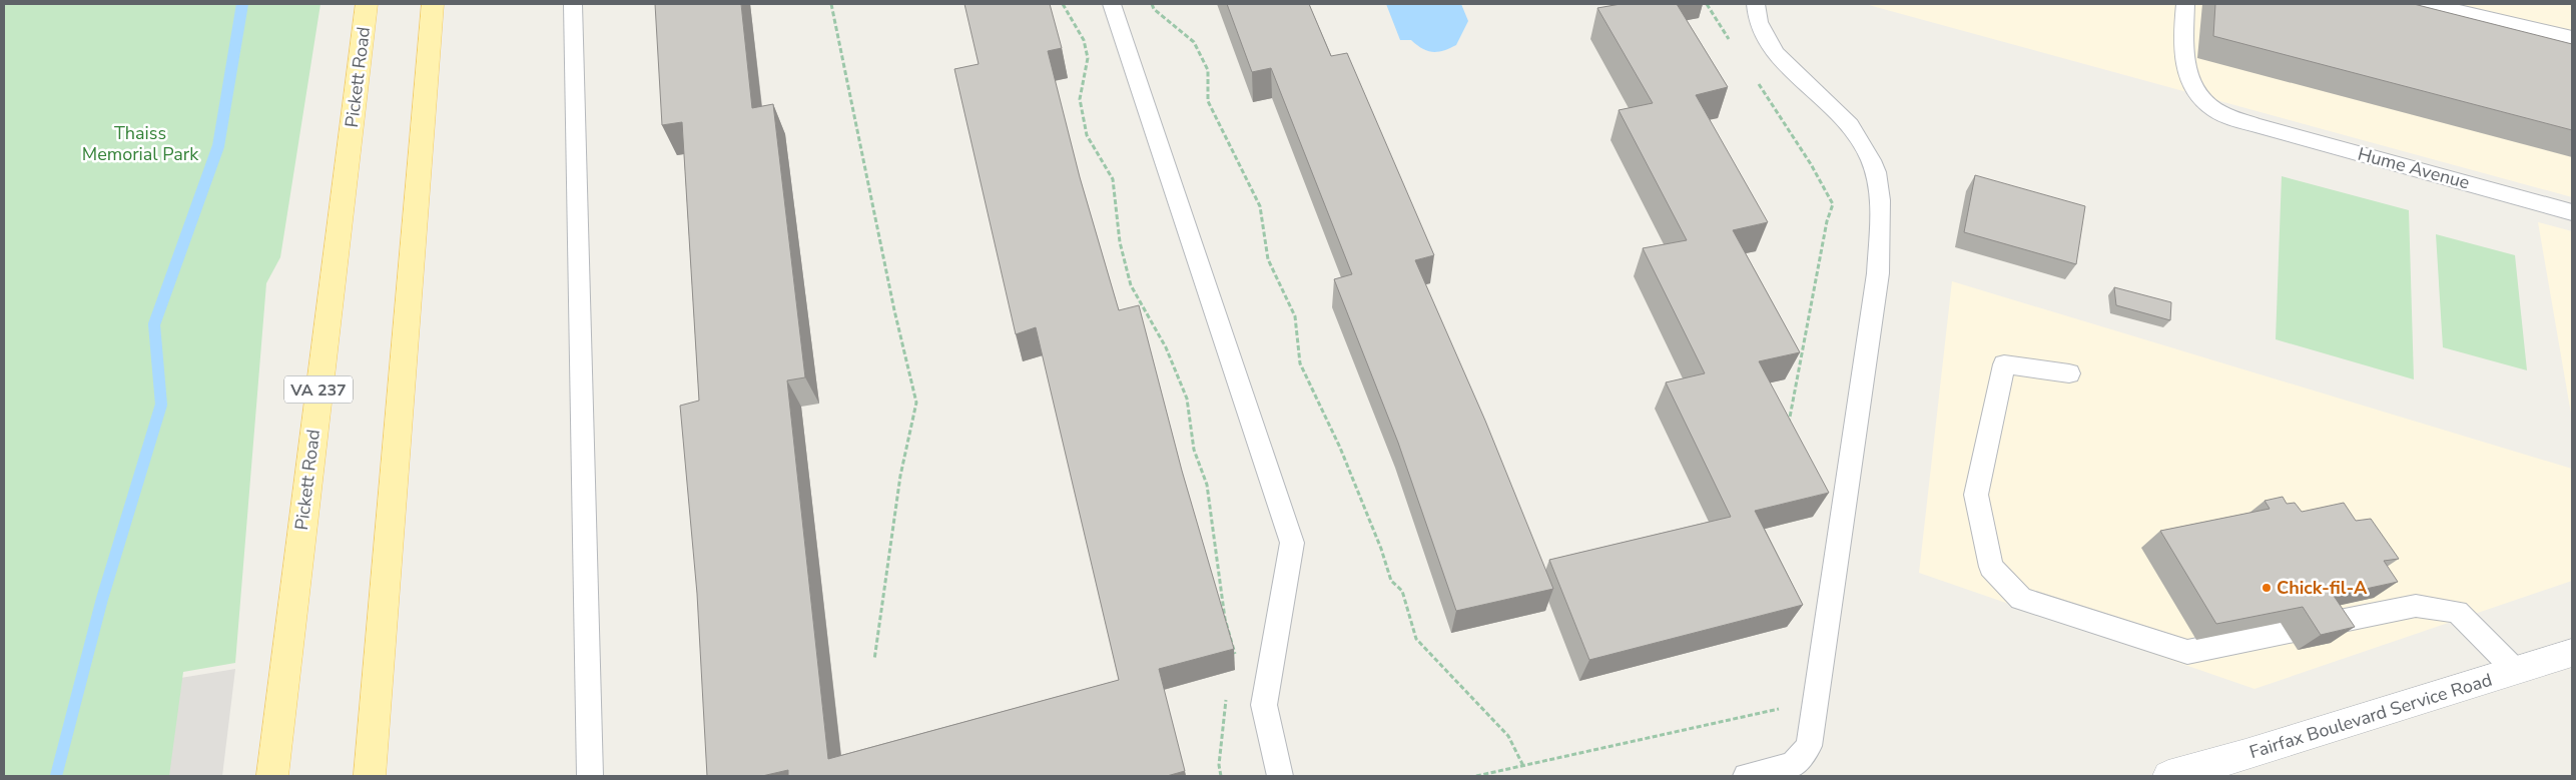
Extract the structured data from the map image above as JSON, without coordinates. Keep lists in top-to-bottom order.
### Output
{
  "streets": {
    "main road": ["Pickett Road", "VA 237"],
    "street": ["Fairfax Boulevard Service Road"],
    "lane": ["Hume Avenue"]
  },
  "parks": ["Thaiss Memorial Park"],
  "places": ["Chick-fil-A"]
}
